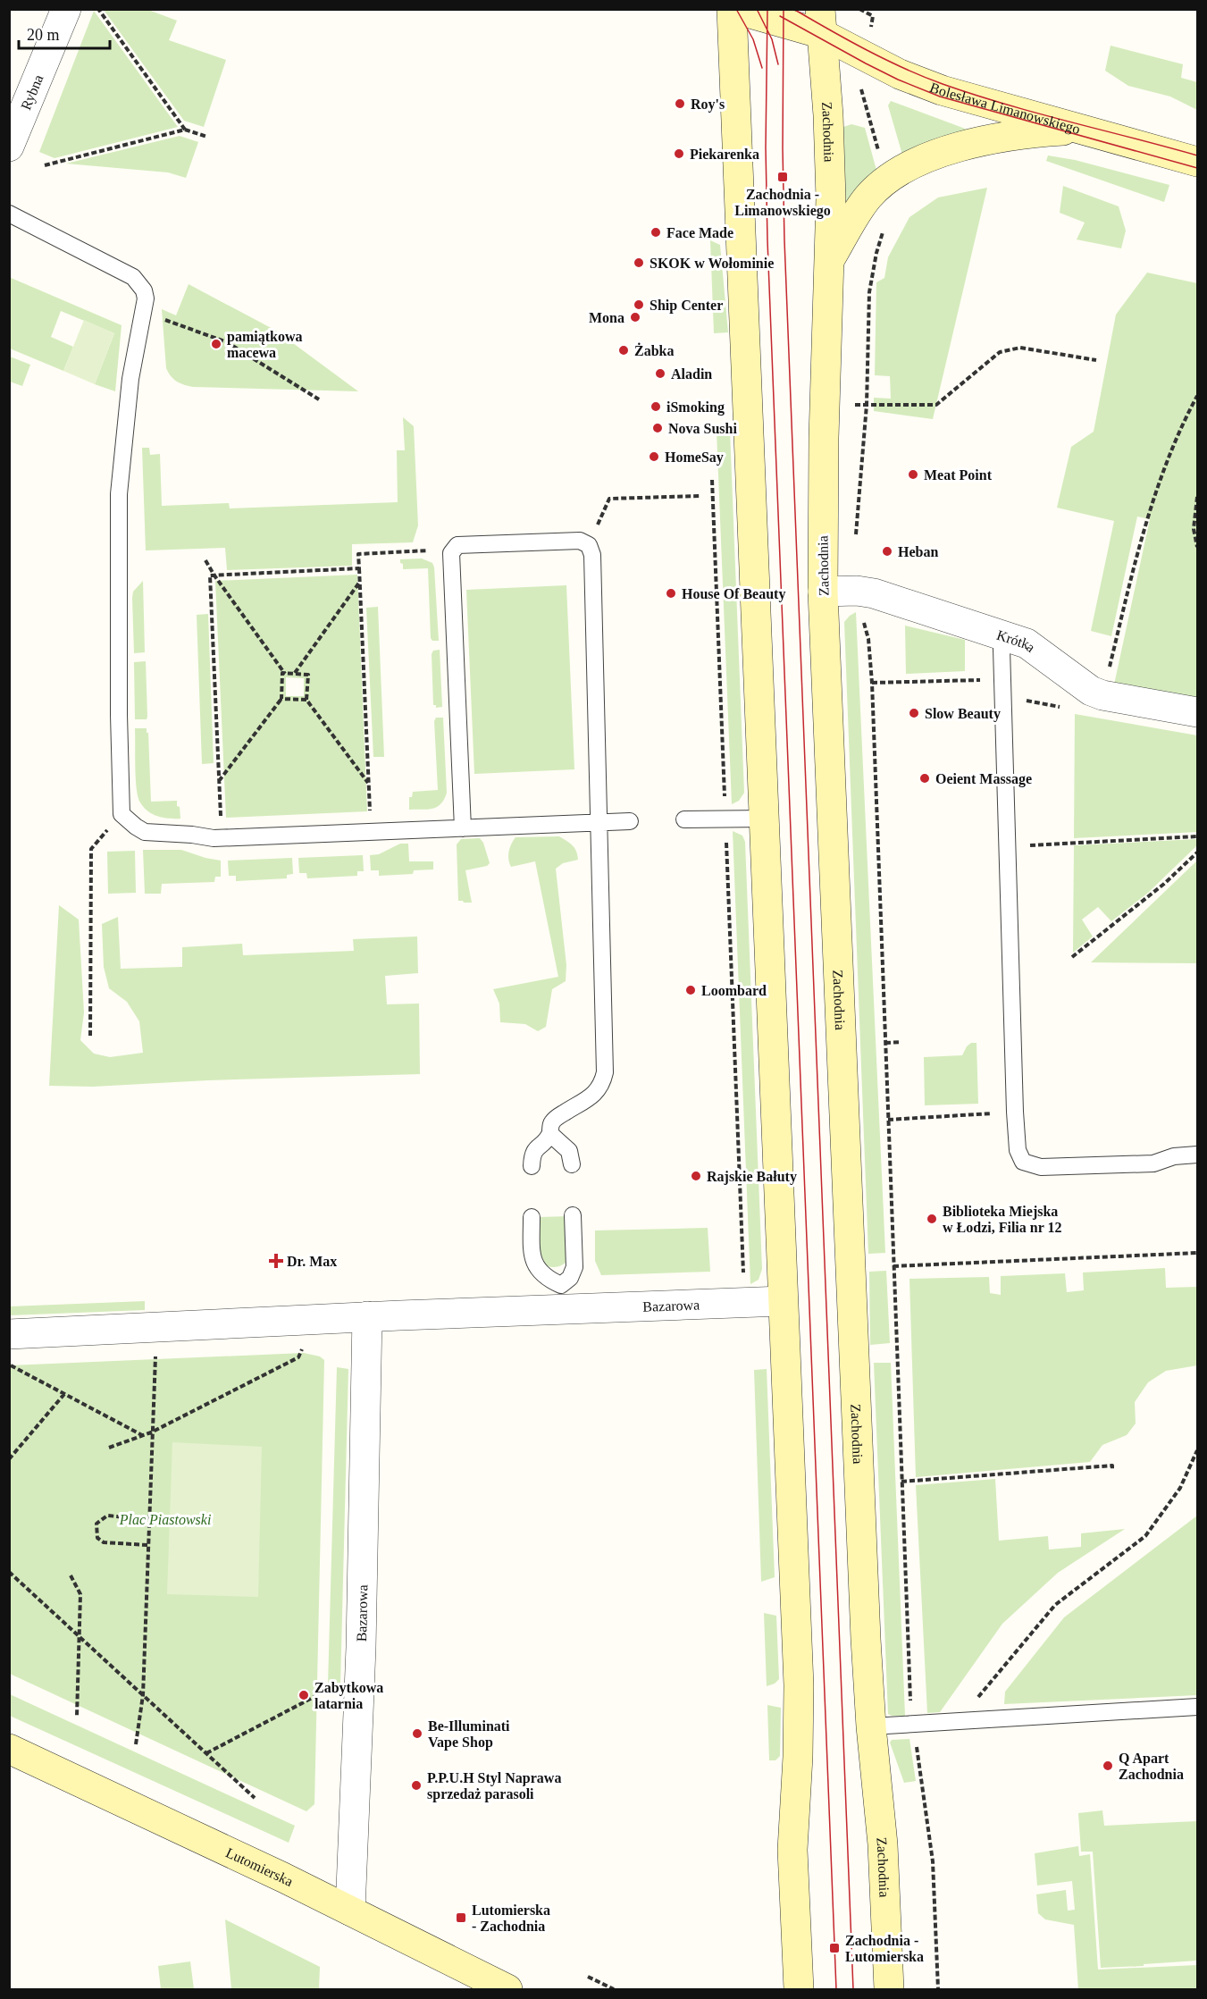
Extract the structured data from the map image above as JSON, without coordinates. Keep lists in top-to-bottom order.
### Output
{
  "streets": {
    "main road": ["Bolesława Limanowskiego", "Zachodnia", "Lutomierska"],
    "street": ["Rybna", "Krótka", "Bazarowa"]
  },
  "crossings": [
    ["Bolesława Limanowskiego", "Zachodnia"],
    ["Zachodnia", "Krótka"],
    ["Bazarowa", "Lutomierska"]
  ],
  "parks": ["Plac Piastowski"],
  "places": {
    "other": [
      "Roy's",
      "Piekarenka",
      "Face Made",
      "SKOK w Wołominie",
      "Ship Center",
      "Mona",
      "pamiątkowa macewa",
      "Żabka",
      "Aladin",
      "iSmoking",
      "Nova Sushi",
      "HomeSay",
      "Meat Point",
      "Heban",
      "House Of Beauty",
      "Slow Beauty",
      "Oeient Massage",
      "Loombard",
      "Rajskie Bałuty",
      "Biblioteka Miejska w Łodzi, Filia nr 12",
      "Zabytkowa latarnia",
      "Be-Illuminati Vape Shop",
      "Q Apart Zachodnia",
      "P.P.U.H Styl Naprawa sprzedaż parasoli"
    ],
    "transit": ["Zachodnia - Limanowskiego", "Lutomierska - Zachodnia", "Zachodnia - Lutomierska"],
    "health": ["Dr. Max"]
  },
  "scale_bar": "20 m"
}
